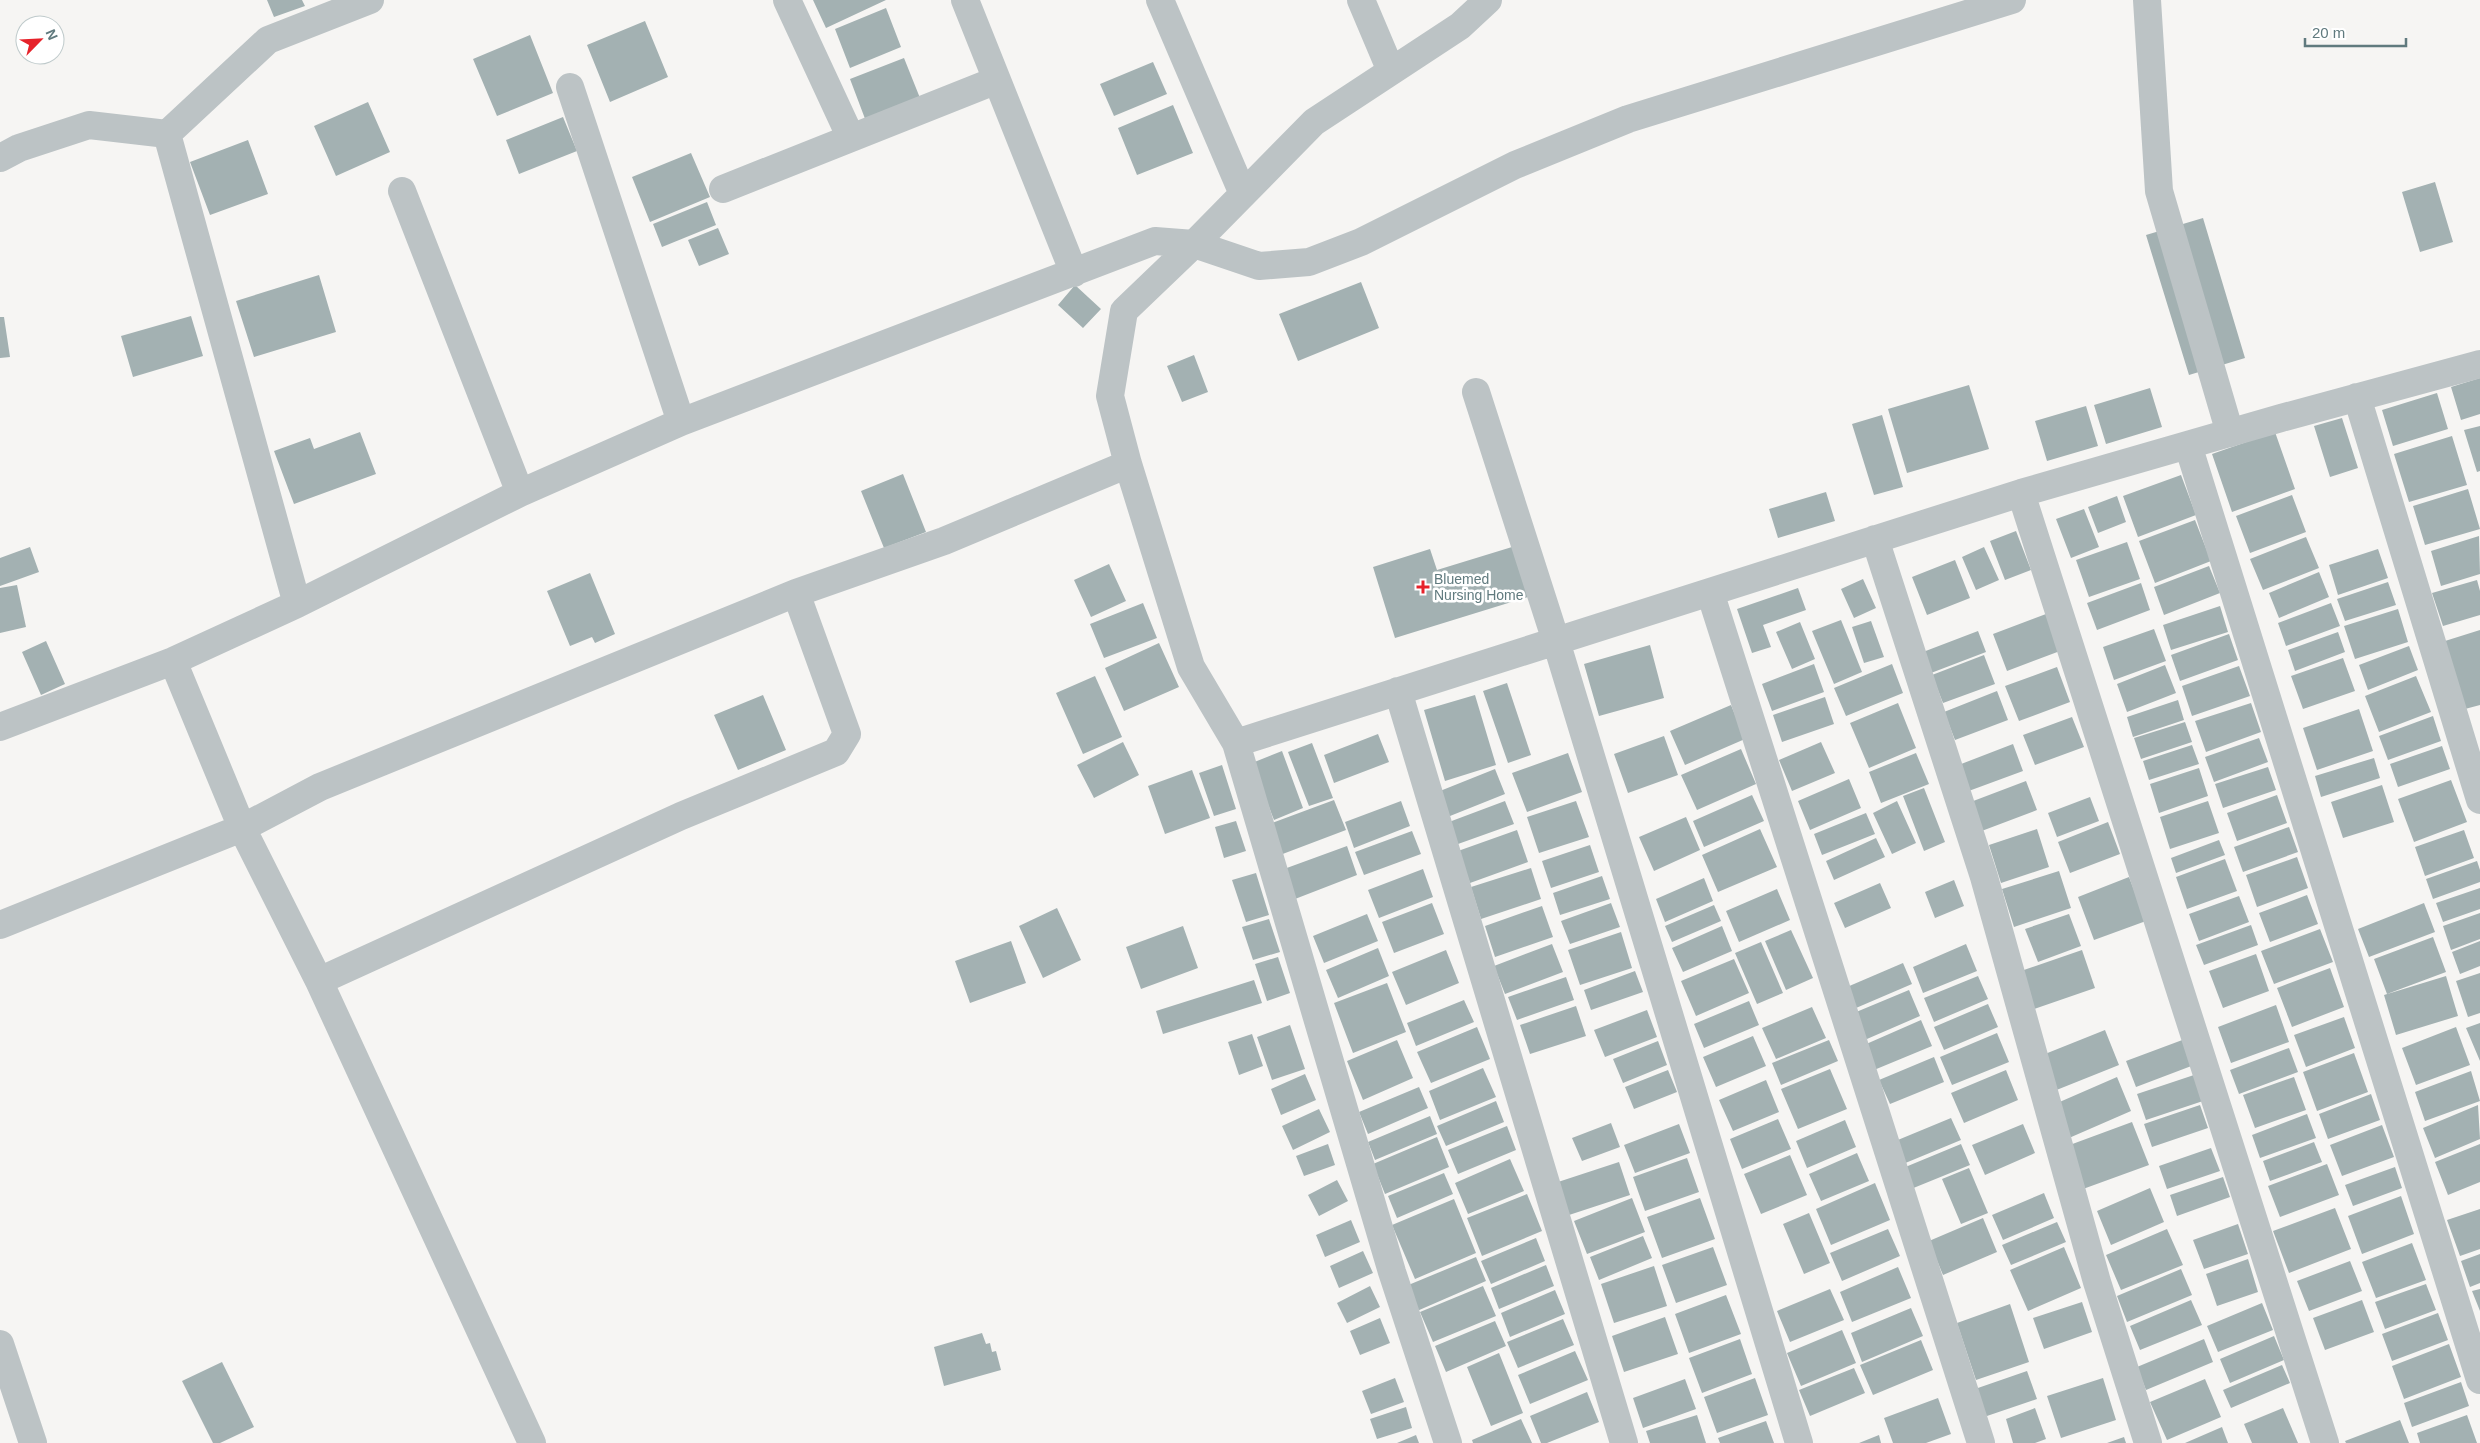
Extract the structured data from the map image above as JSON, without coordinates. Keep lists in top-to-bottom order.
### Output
{
  "places": {
    "health": ["Bluemed Nursing Home"]
  },
  "scale_bar": "20 m",
  "north": "top right"
}
